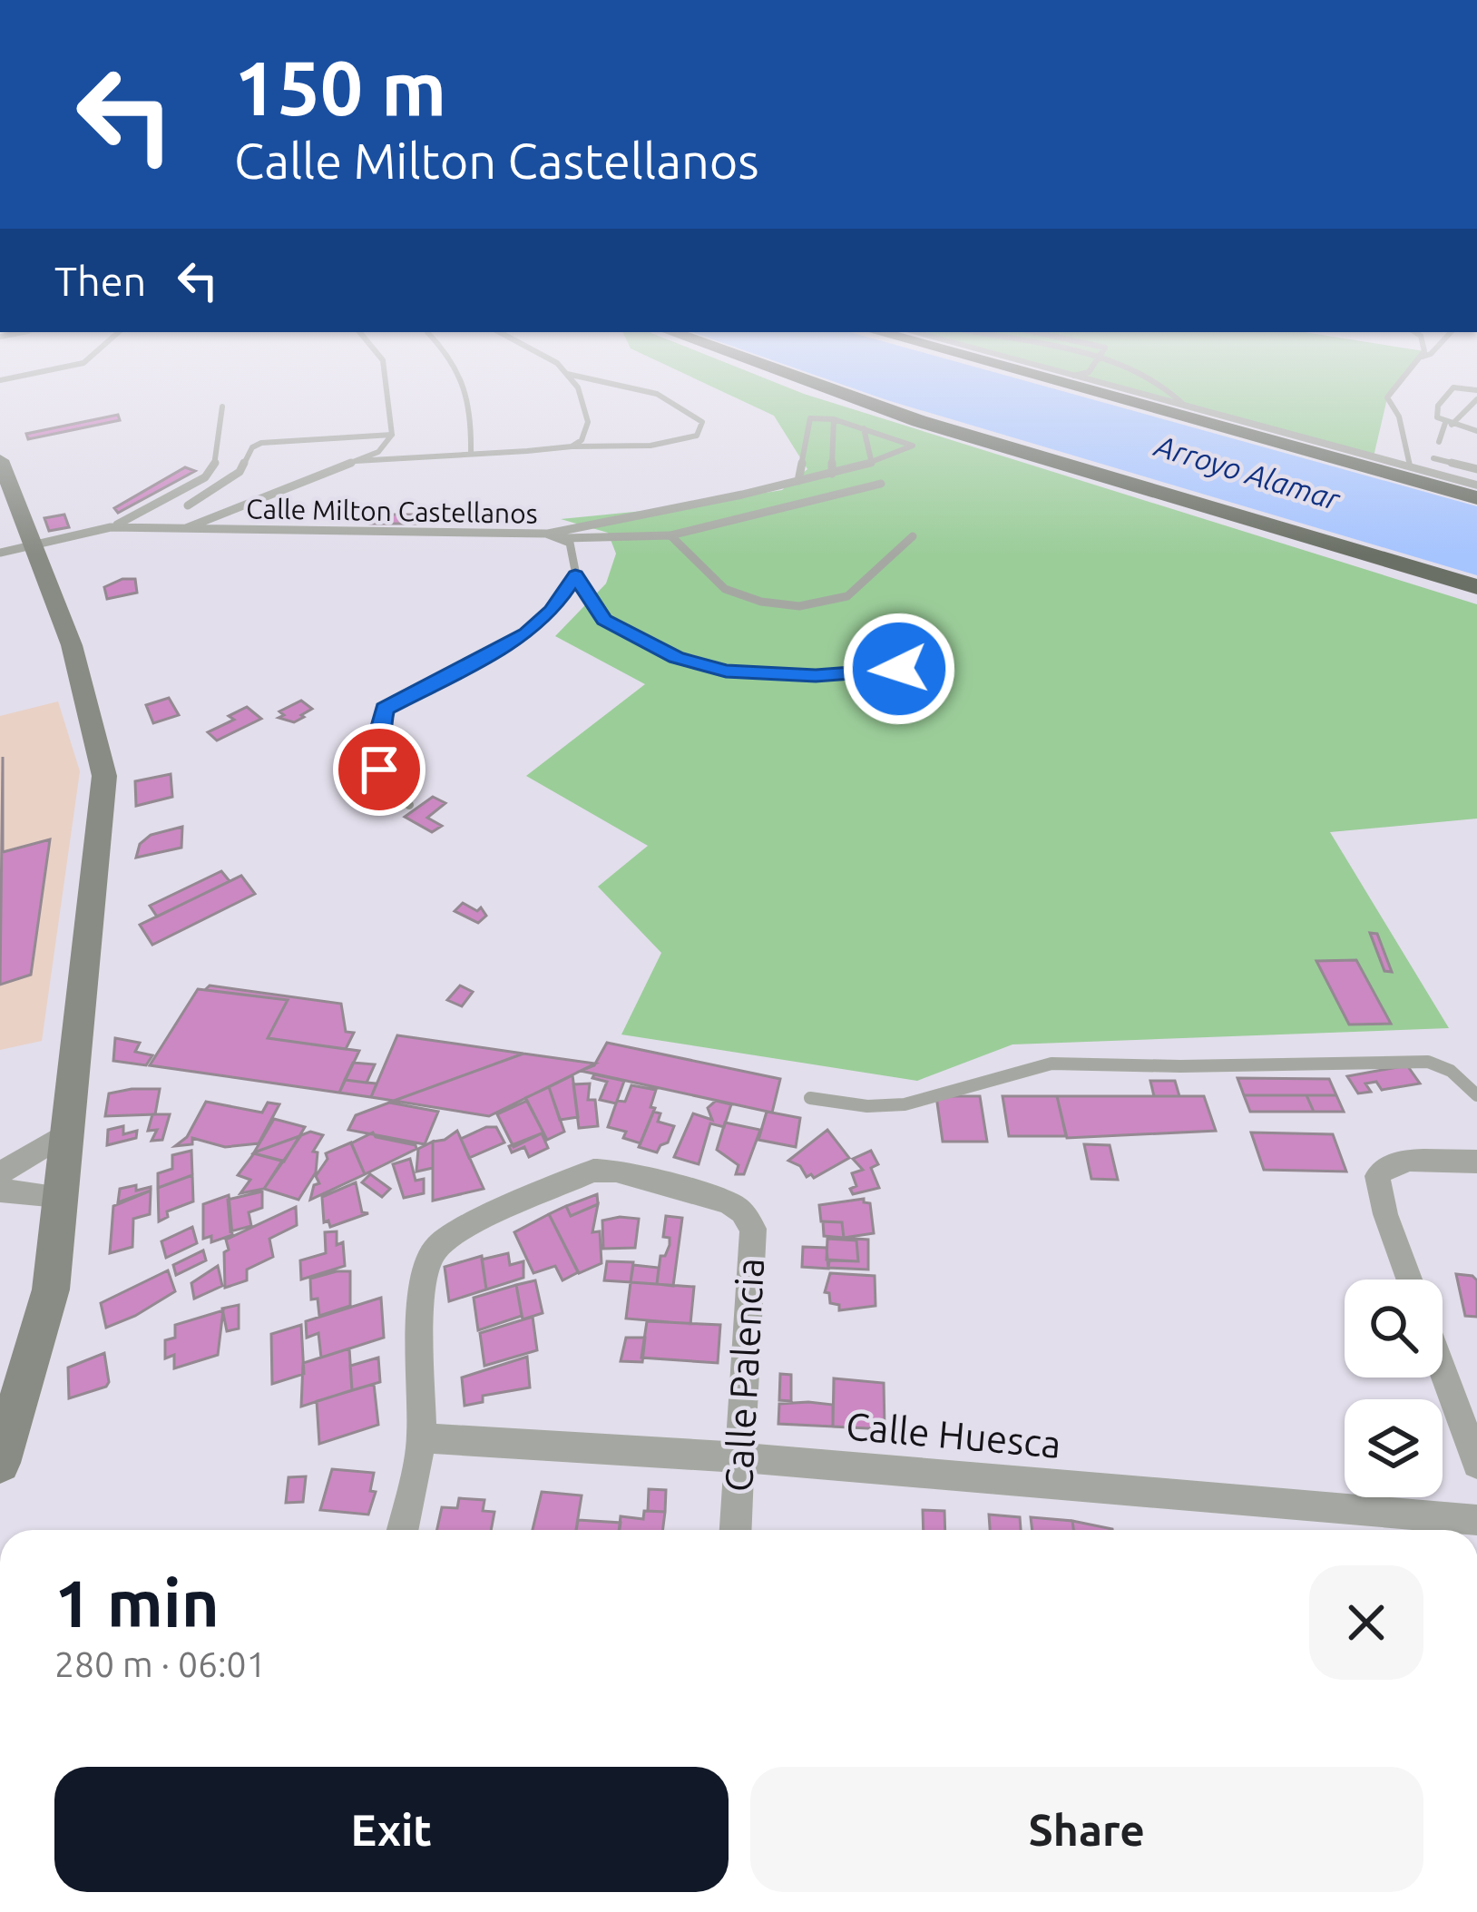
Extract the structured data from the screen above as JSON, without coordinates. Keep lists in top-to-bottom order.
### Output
{
  "streets": {
    "street": ["Calle Palencia", "Calle Huesca"],
    "lane": ["Calle Milton Castellanos"]
  },
  "crossings": [
    ["Calle Palencia", "Calle Huesca"]
  ],
  "water": ["Arroyo Alamar"],
  "page": {
    "turn": ["150 m", "Calle Milton Castellanos"],
    "then": "Then",
    "heading": ["1 min", "280 m · 06:01"],
    "buttons": ["Exit", "Share"]
  }
}
